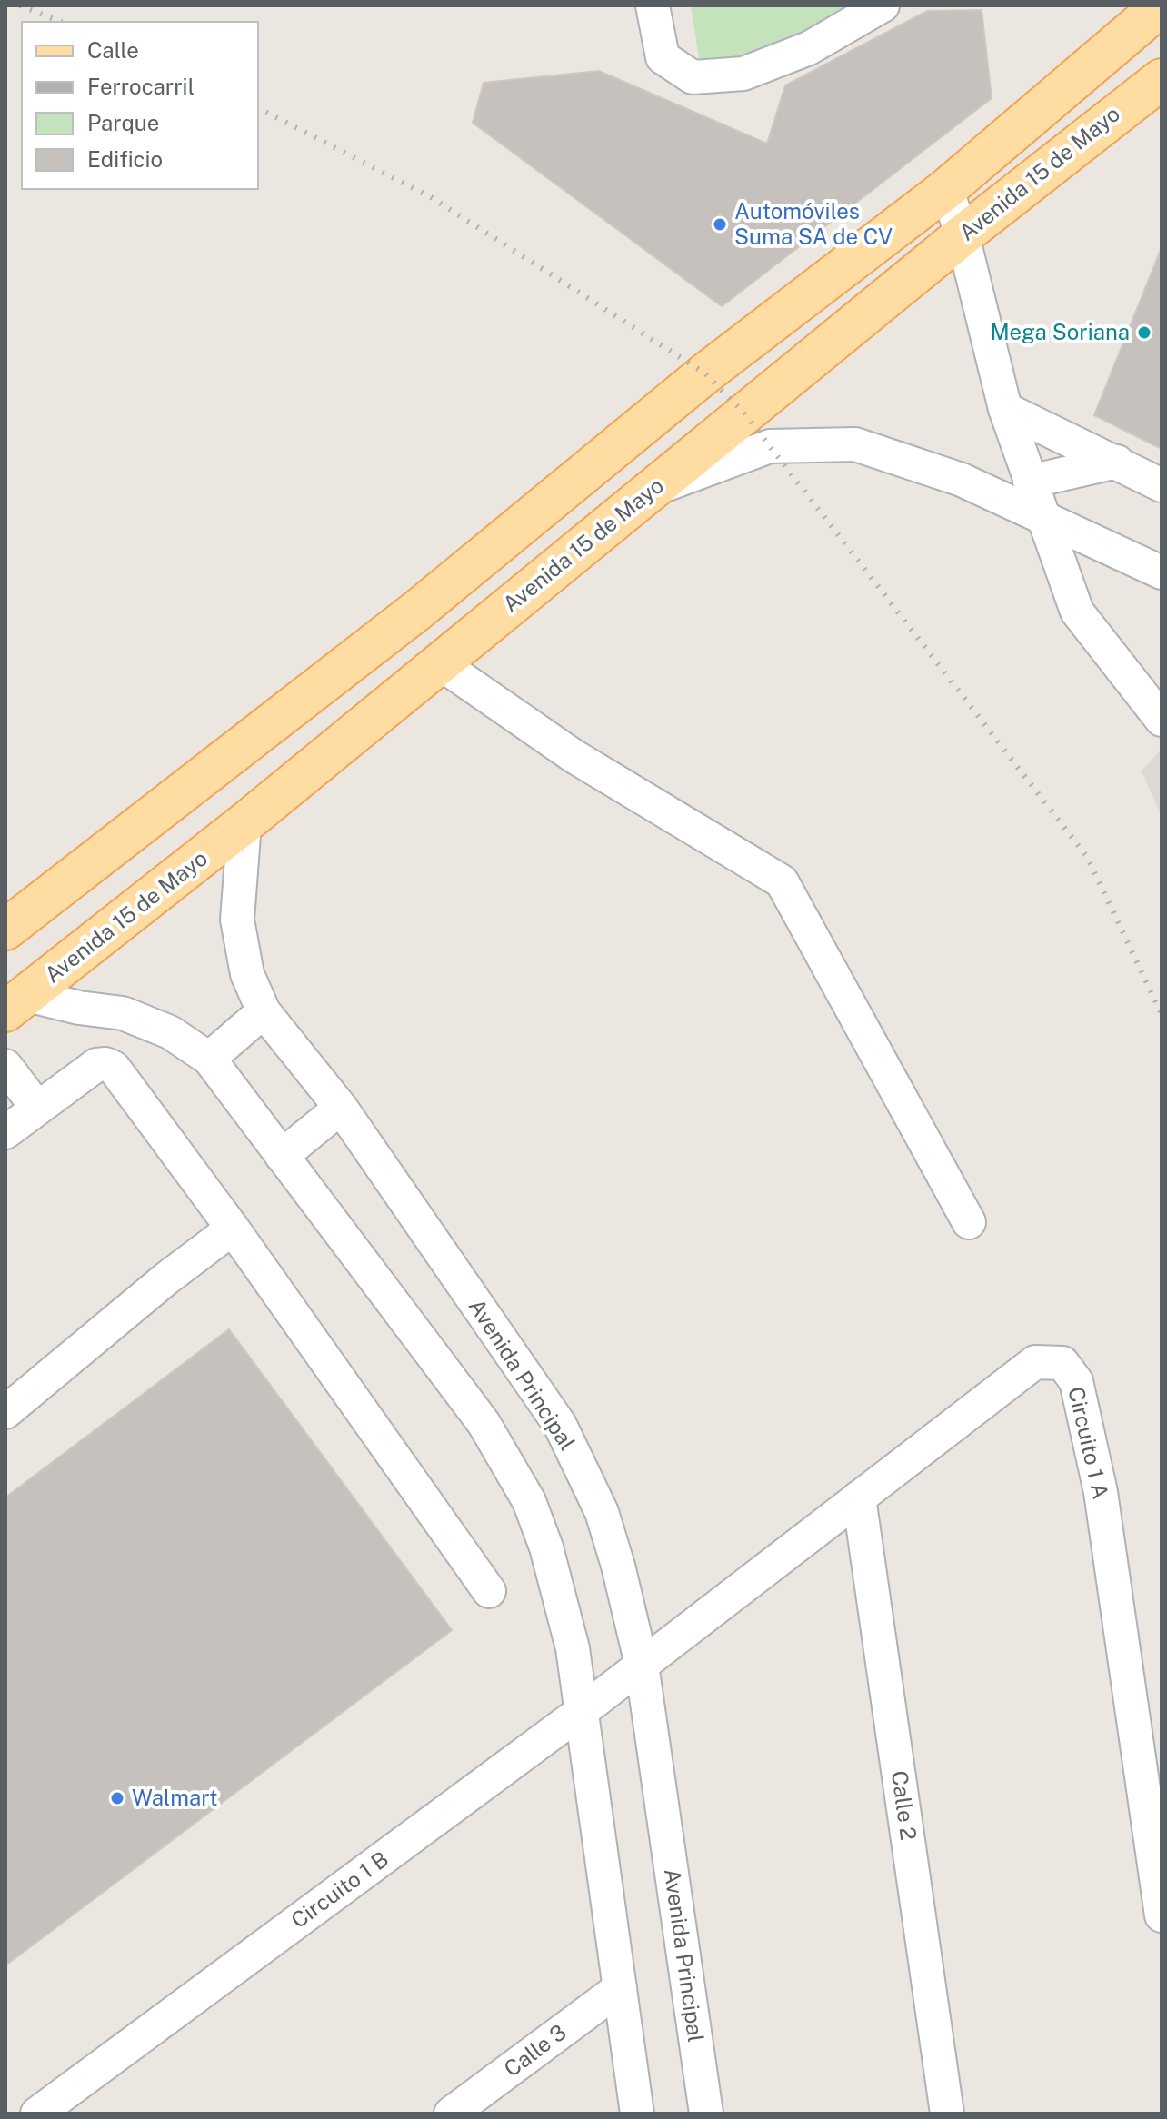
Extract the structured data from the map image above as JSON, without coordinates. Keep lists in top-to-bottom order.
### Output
{
  "streets": {
    "main road": ["Avenida 15 de Mayo"],
    "street": [
      "Avenida Principal",
      "Circuito 1 A",
      "Calle 2",
      "Circuito 1 B",
      "Calle 3"
    ]
  },
  "crossings": [
    ["Avenida 15 de Mayo", "Avenida Principal"],
    ["Avenida Principal", "Circuito 1 A"],
    ["Avenida Principal", "Circuito 1 B"],
    ["Circuito 1 A", "Calle 2"],
    ["Circuito 1 A", "Circuito 1 B"]
  ],
  "places": ["Automóviles Suma SA de CV", "Mega Soriana", "Walmart"],
  "legend": [
    "Calle",
    "Ferrocarril",
    "Parque",
    "Edificio"
  ]
}
